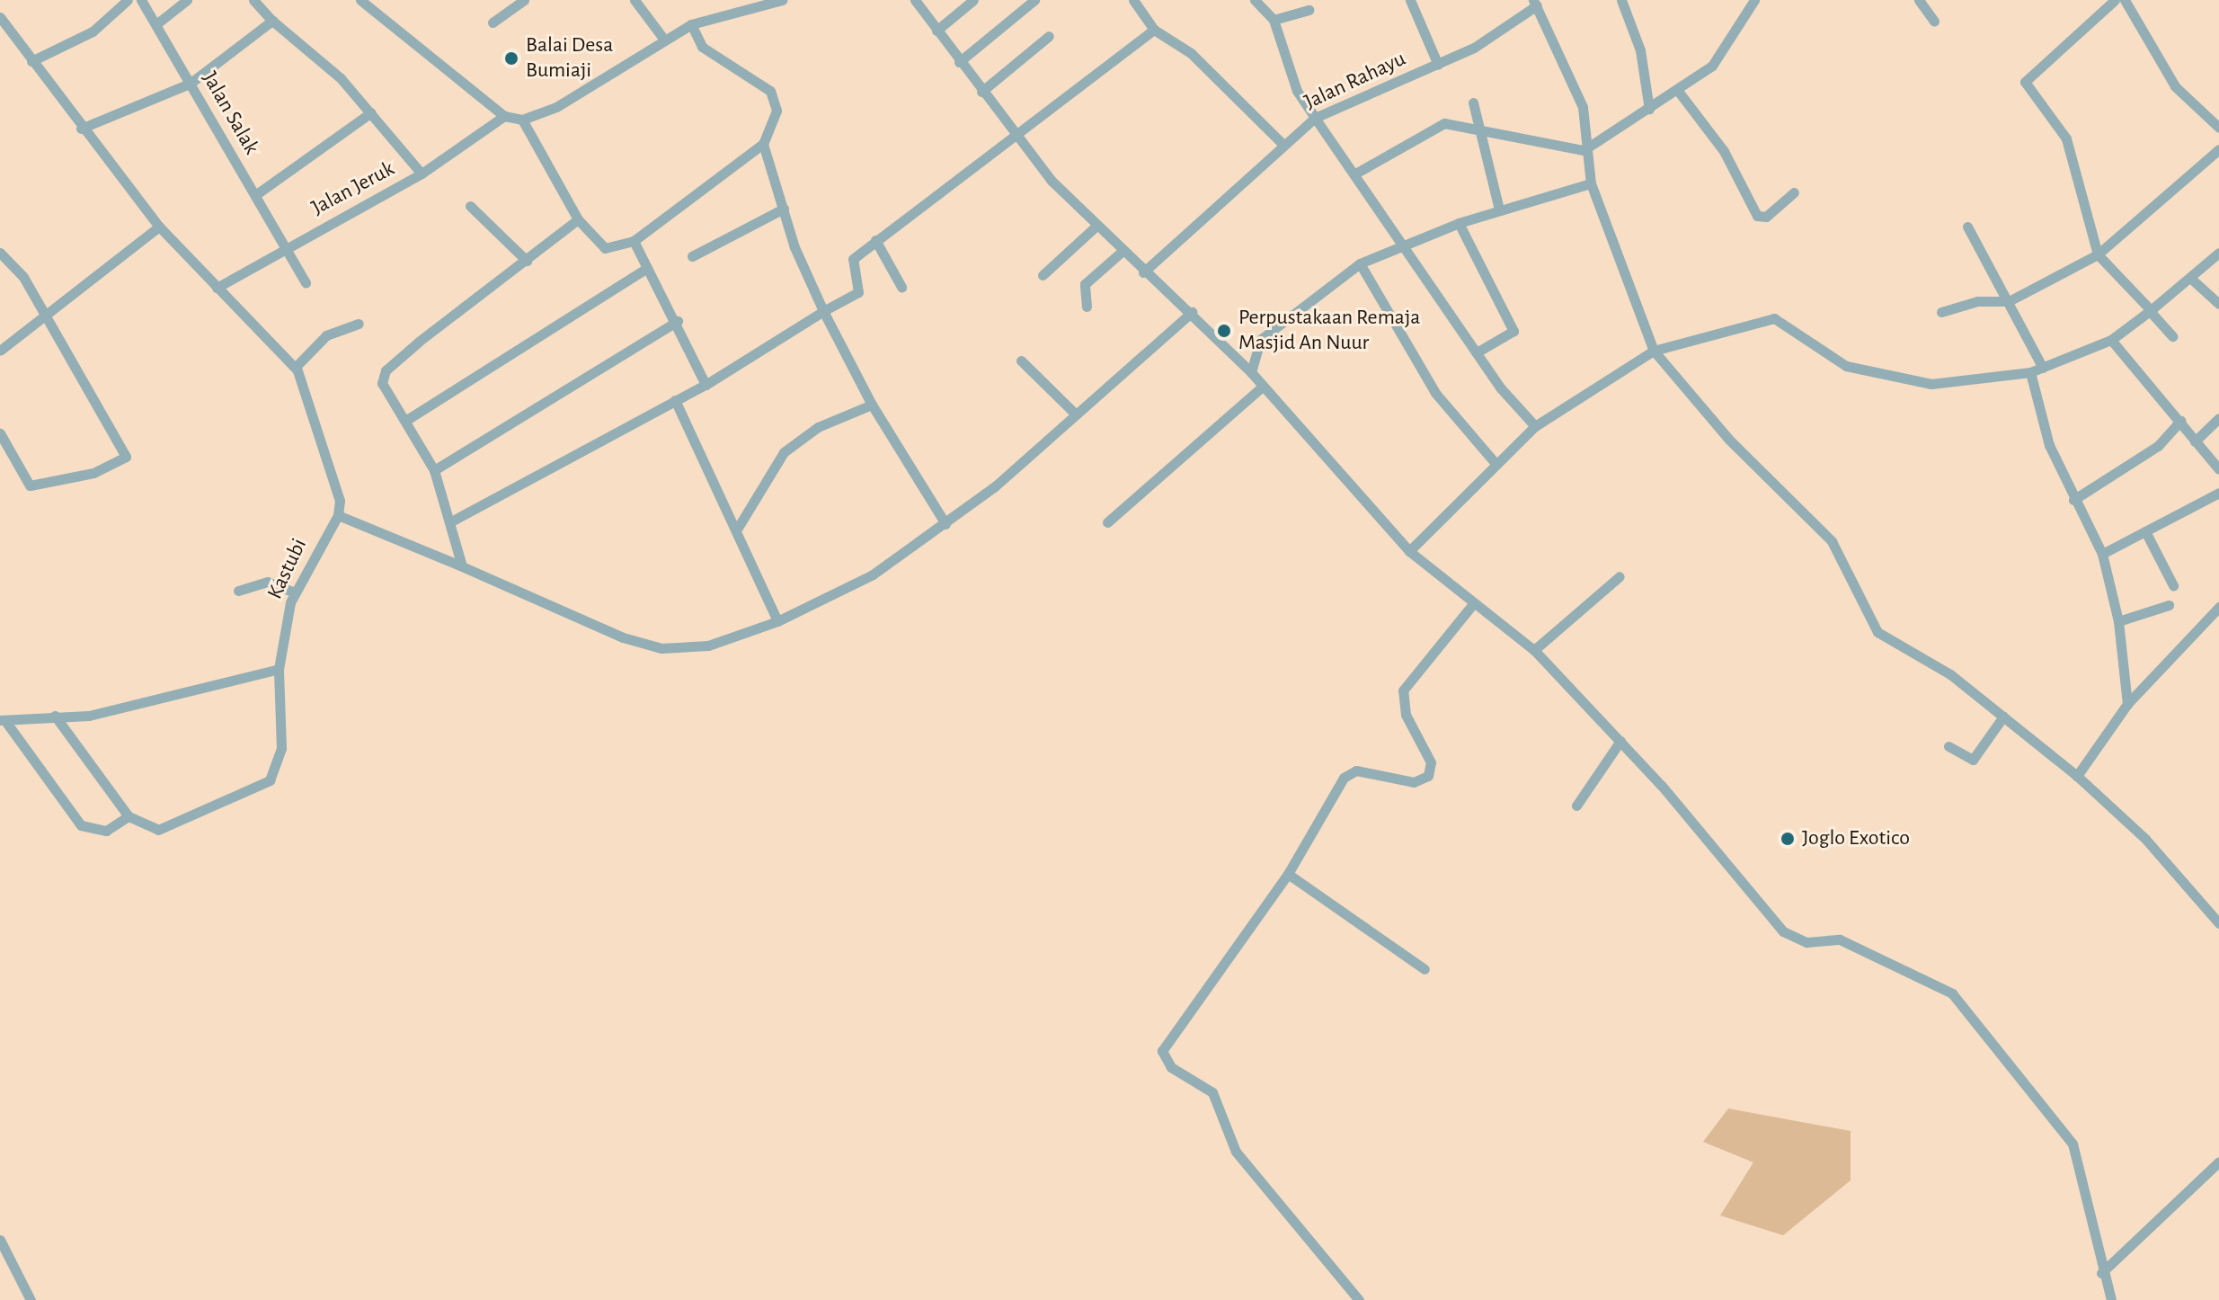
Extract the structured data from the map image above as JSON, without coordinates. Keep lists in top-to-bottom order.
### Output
{
  "streets": {
    "street": [
      "Jalan Rahayu",
      "Jalan Salak",
      "Jalan Jeruk",
      "Kastubi"
    ]
  },
  "crossings": [
    ["Jalan Salak", "Jalan Jeruk"]
  ],
  "places": ["Balai Desa Bumiaji", "Perpustakaan Remaja Masjid An Nuur", "Joglo Exotico"]
}
